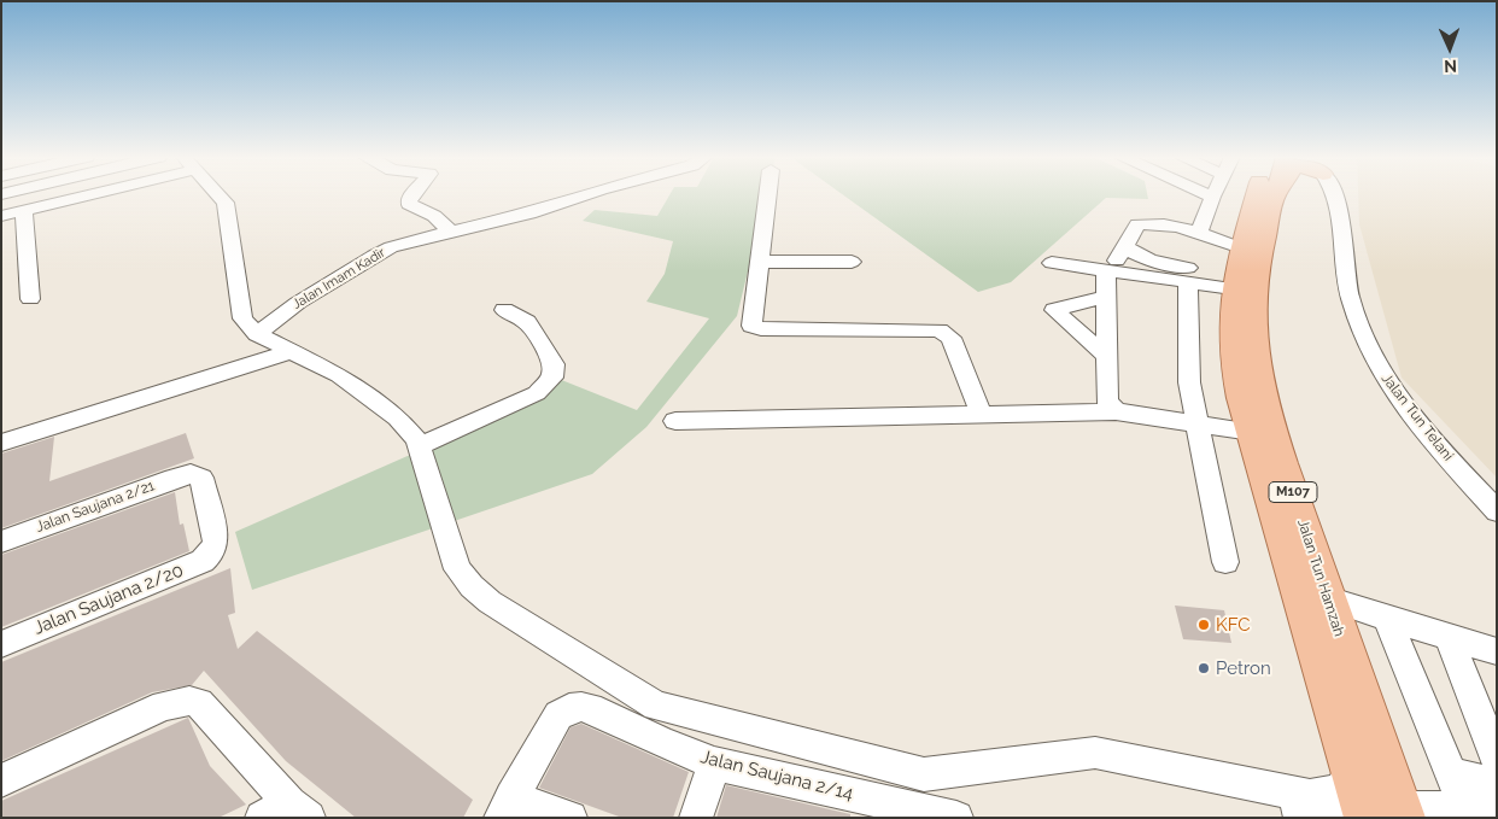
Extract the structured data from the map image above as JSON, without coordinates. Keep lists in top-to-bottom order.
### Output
{
  "streets": {
    "main road": ["M107", "Jalan Tun Hamzah"],
    "street": [
      "Jalan Imam Kadir",
      "Jalan Tun Telani",
      "Jalan Saujana 2/21",
      "Jalan Saujana 2/20",
      "Jalan Saujana 2/14"
    ]
  },
  "places": ["KFC", "Petron"],
  "north": "bottom"
}
